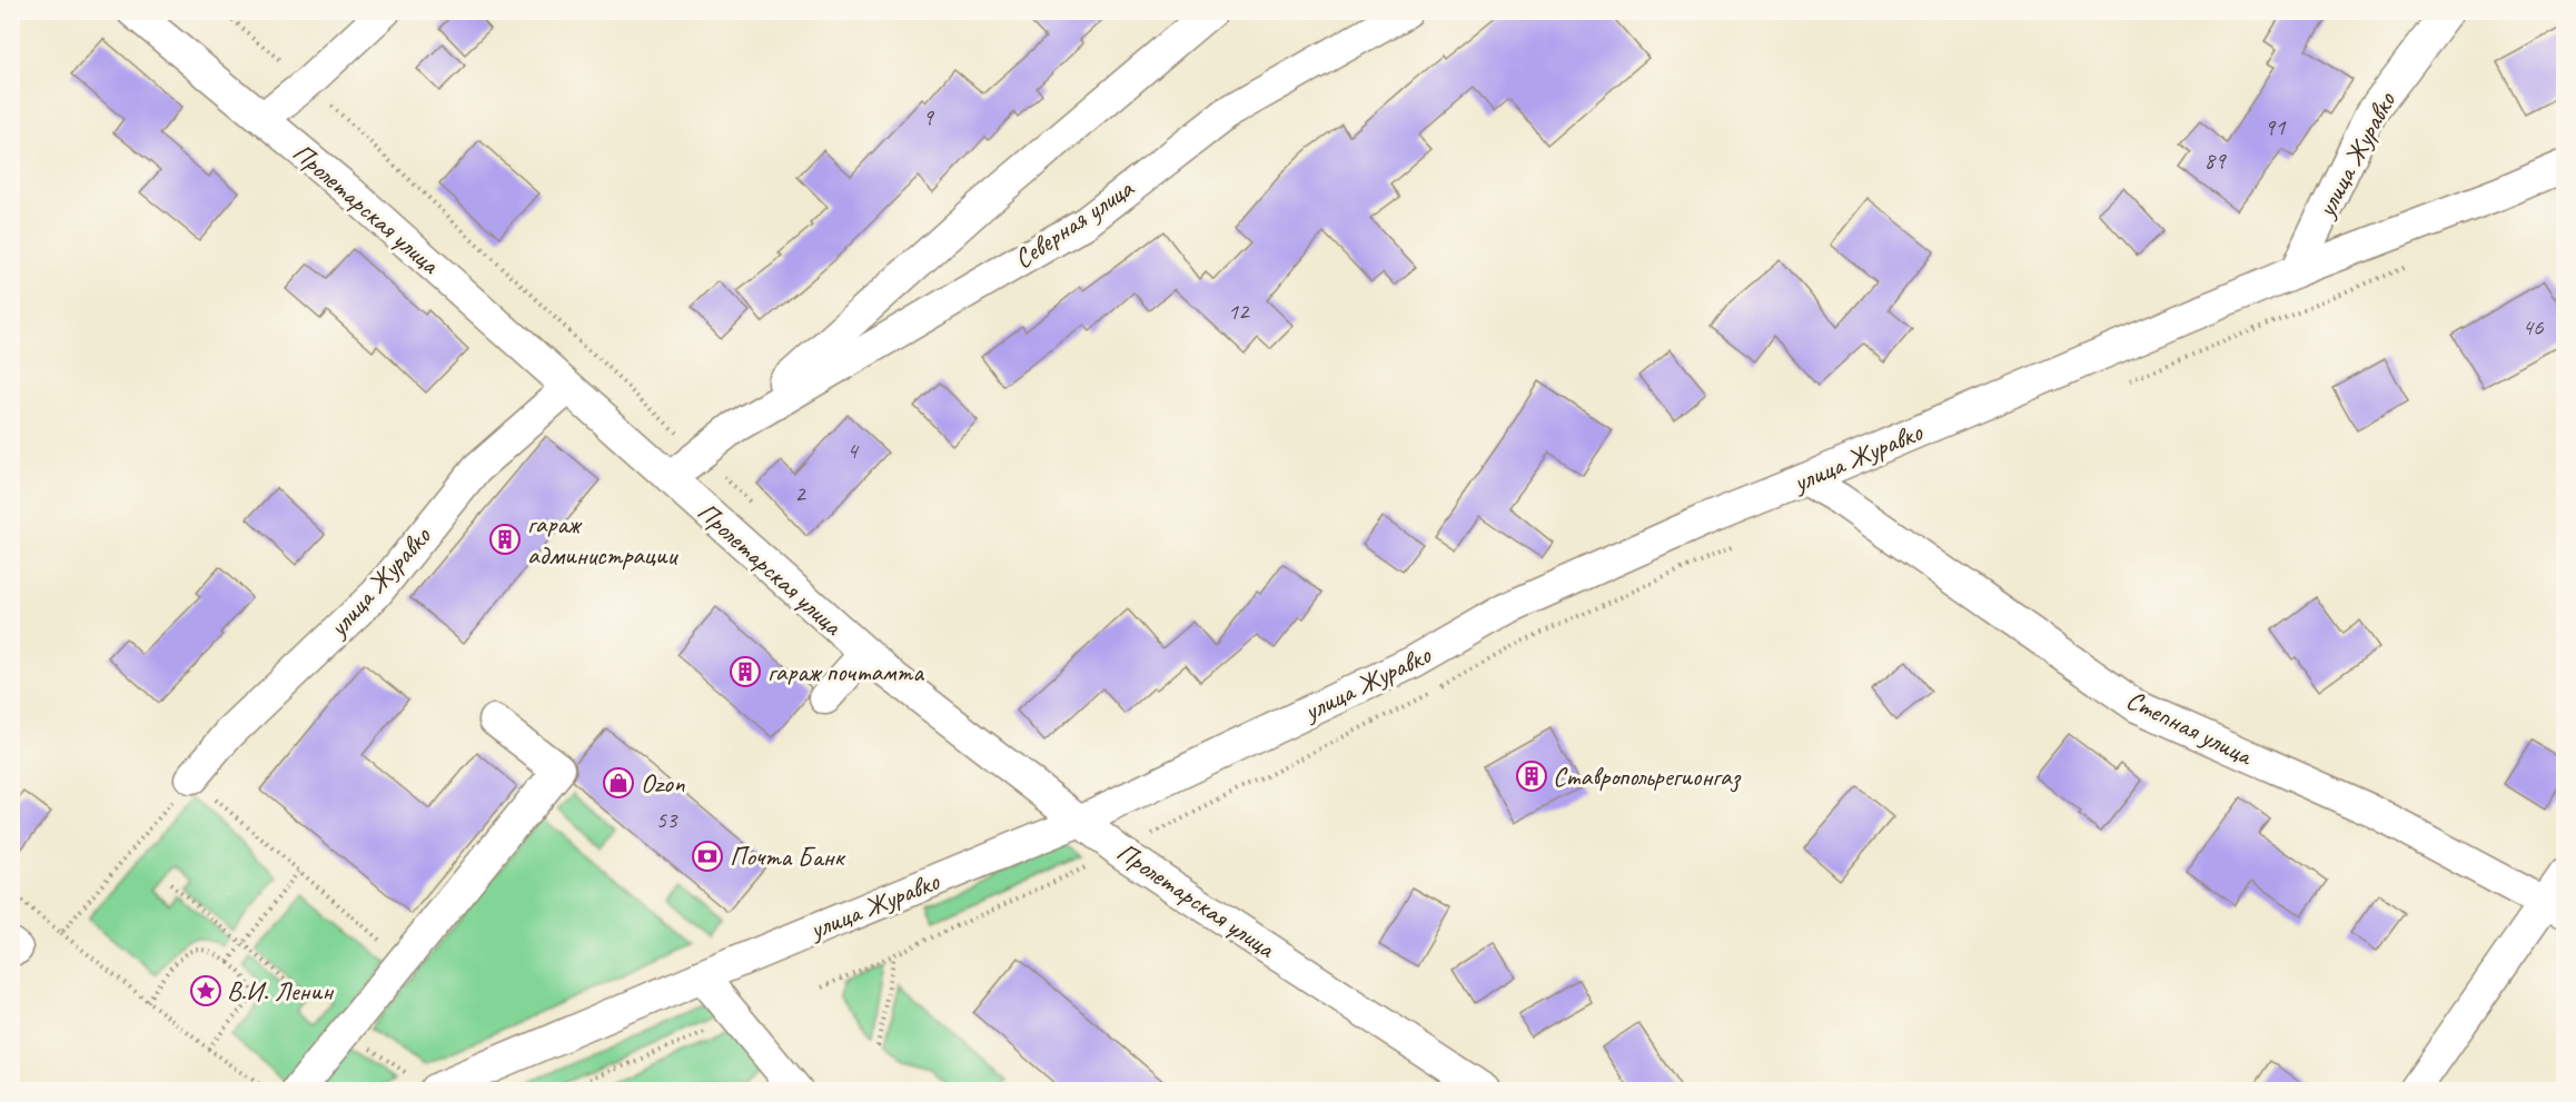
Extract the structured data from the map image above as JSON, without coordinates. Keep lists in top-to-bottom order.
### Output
{
  "streets": {
    "street": [
      "улица Журавко",
      "Пролетарская улица",
      "Северная улица",
      "Степная улица"
    ]
  },
  "crossings": [
    ["улица Журавко", "Пролетарская улица"],
    ["улица Журавко", "Степная улица"],
    ["Пролетарская улица", "Северная улица"]
  ],
  "places": {
    "building": ["гараж администрации", "гараж почтамта", "Ставропольрегионгаз"],
    "shop": ["Ozon"],
    "bank": ["Почта Банк"],
    "place": ["В.И. Ленин"]
  },
  "house_numbers": [
    "9",
    "91",
    "89",
    "12",
    "46",
    "4",
    "2",
    "53"
  ]
}
